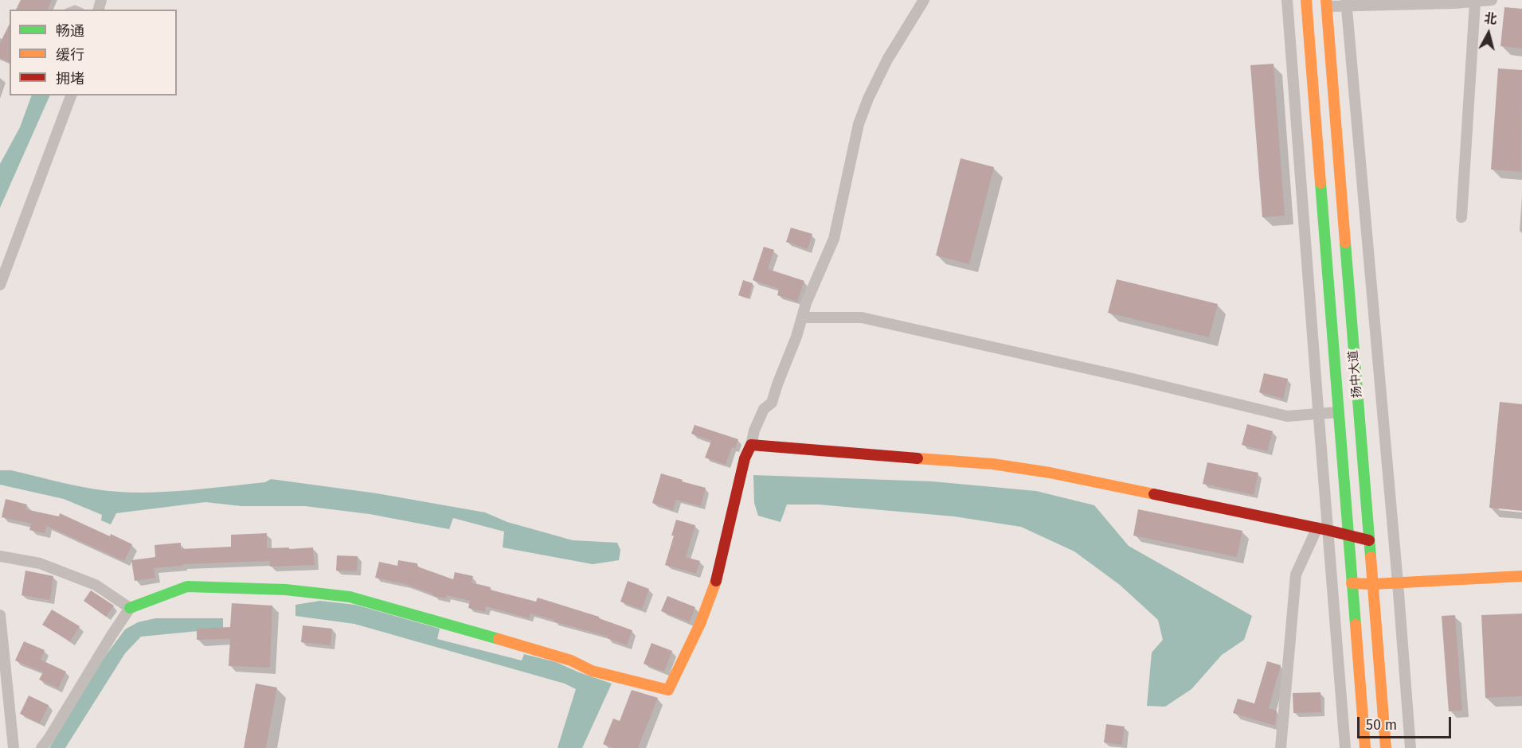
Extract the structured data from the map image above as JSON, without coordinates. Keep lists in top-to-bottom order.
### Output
{
  "streets": {
    "street": ["扬中大道"]
  },
  "legend": ["畅通", "缓行", "拥堵"],
  "scale_bar": "50 m",
  "north": "top"
}
